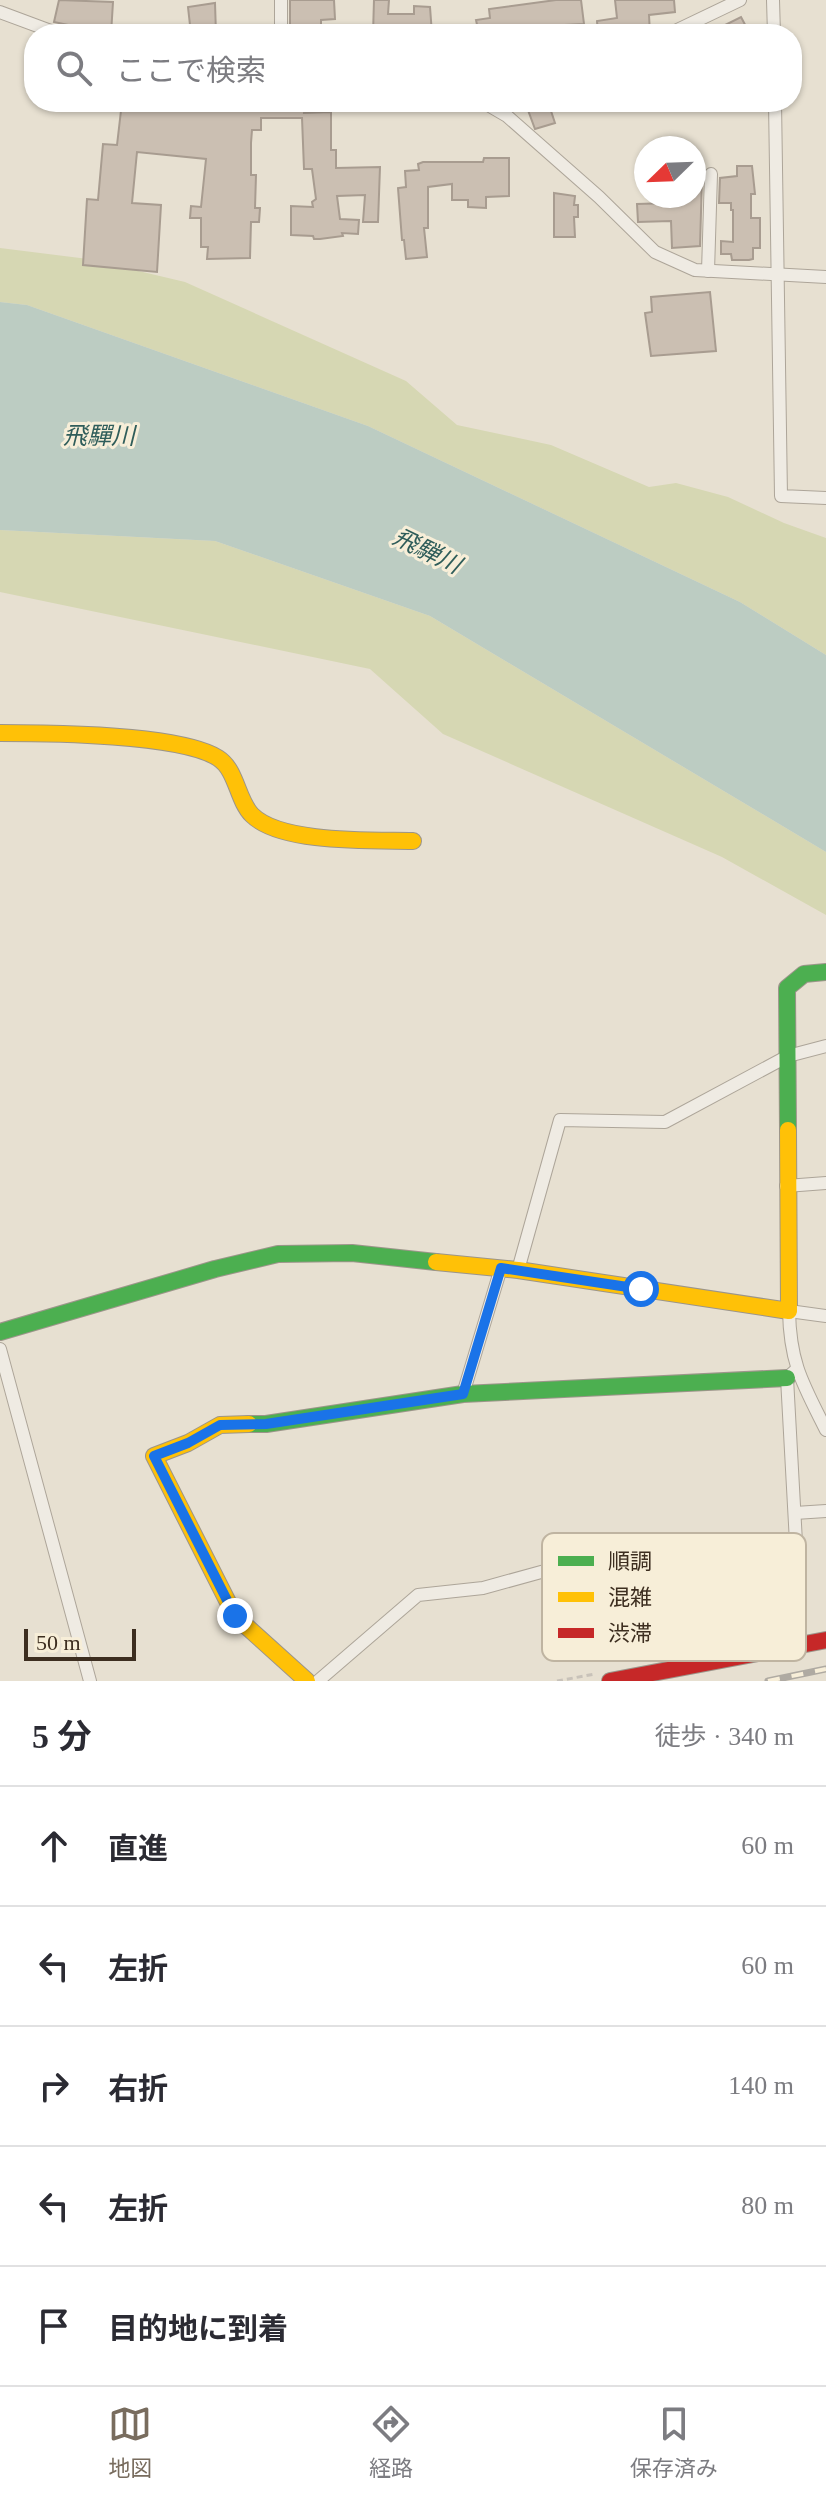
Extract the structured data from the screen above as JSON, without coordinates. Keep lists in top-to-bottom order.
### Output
{
  "water": ["飛驒川", "飛騨川"],
  "legend": ["順調", "混雑", "渋滞"],
  "scale_bar": "50 m",
  "north": "bottom left",
  "page": {
    "search": "ここで検索",
    "scale": "50 m",
    "heading": ["5 分", "徒歩 · 340 m"],
    "list": [
      ["直進", "60 m"],
      ["左折", "60 m"],
      ["右折", "140 m"],
      ["左折", "80 m"],
      "目的地に到着"
    ],
    "nav": ["地図", "経路", "保存済み"]
  }
}
